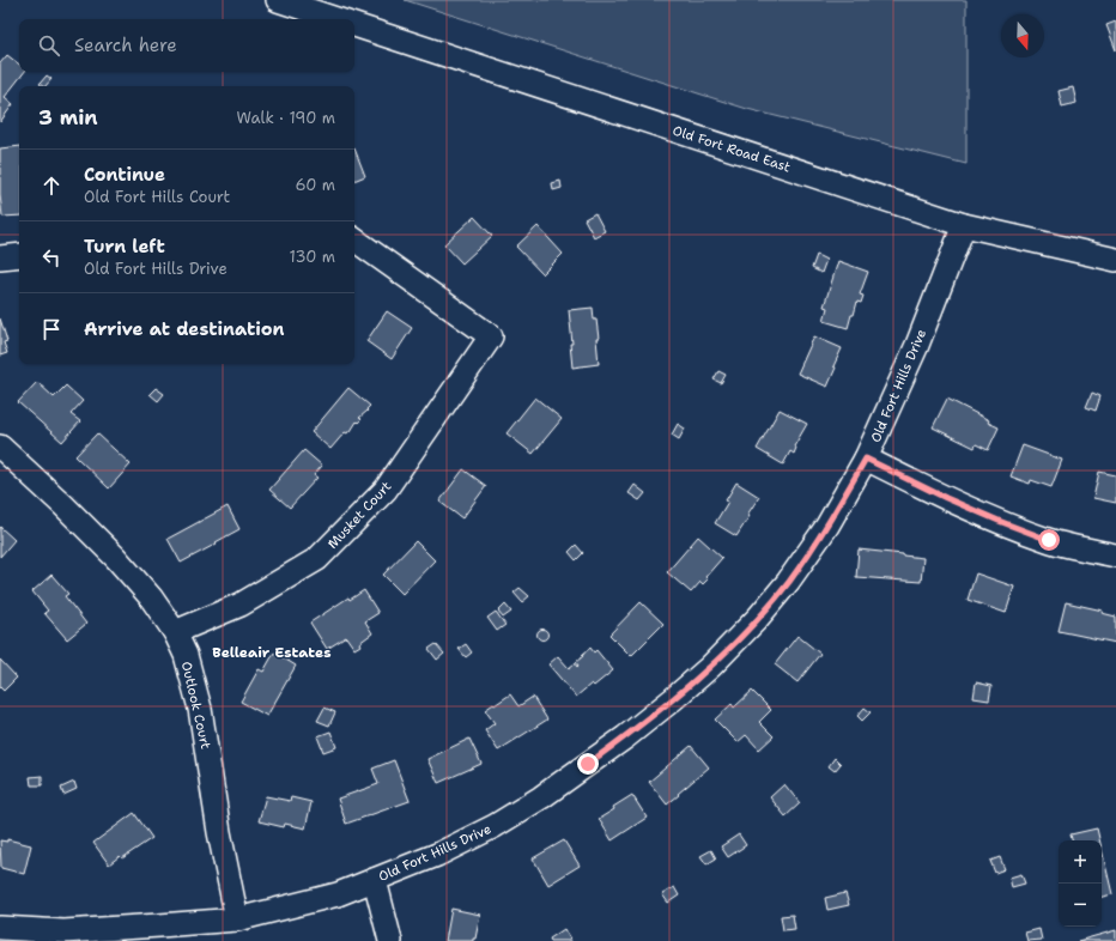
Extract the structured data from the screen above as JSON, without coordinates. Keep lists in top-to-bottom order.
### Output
{
  "streets": {
    "street": [
      "Old Fort Road East",
      "Old Fort Hills Drive",
      "Musket Court",
      "Outlook Court"
    ]
  },
  "crossings": [
    ["Old Fort Road East", "Old Fort Hills Drive"],
    ["Old Fort Hills Drive", "Outlook Court"],
    ["Musket Court", "Outlook Court"]
  ],
  "districts": ["Belleair Estates"],
  "north": "bottom",
  "page": {
    "search": "Search here",
    "heading": ["3 min", "Walk · 190 m"],
    "list": [
      ["Continue", "Old Fort Hills Court", "60 m"],
      ["Turn left", "Old Fort Hills Drive", "130 m"],
      "Arrive at destination"
    ],
    "map_buttons": ["+", "−"]
  }
}
